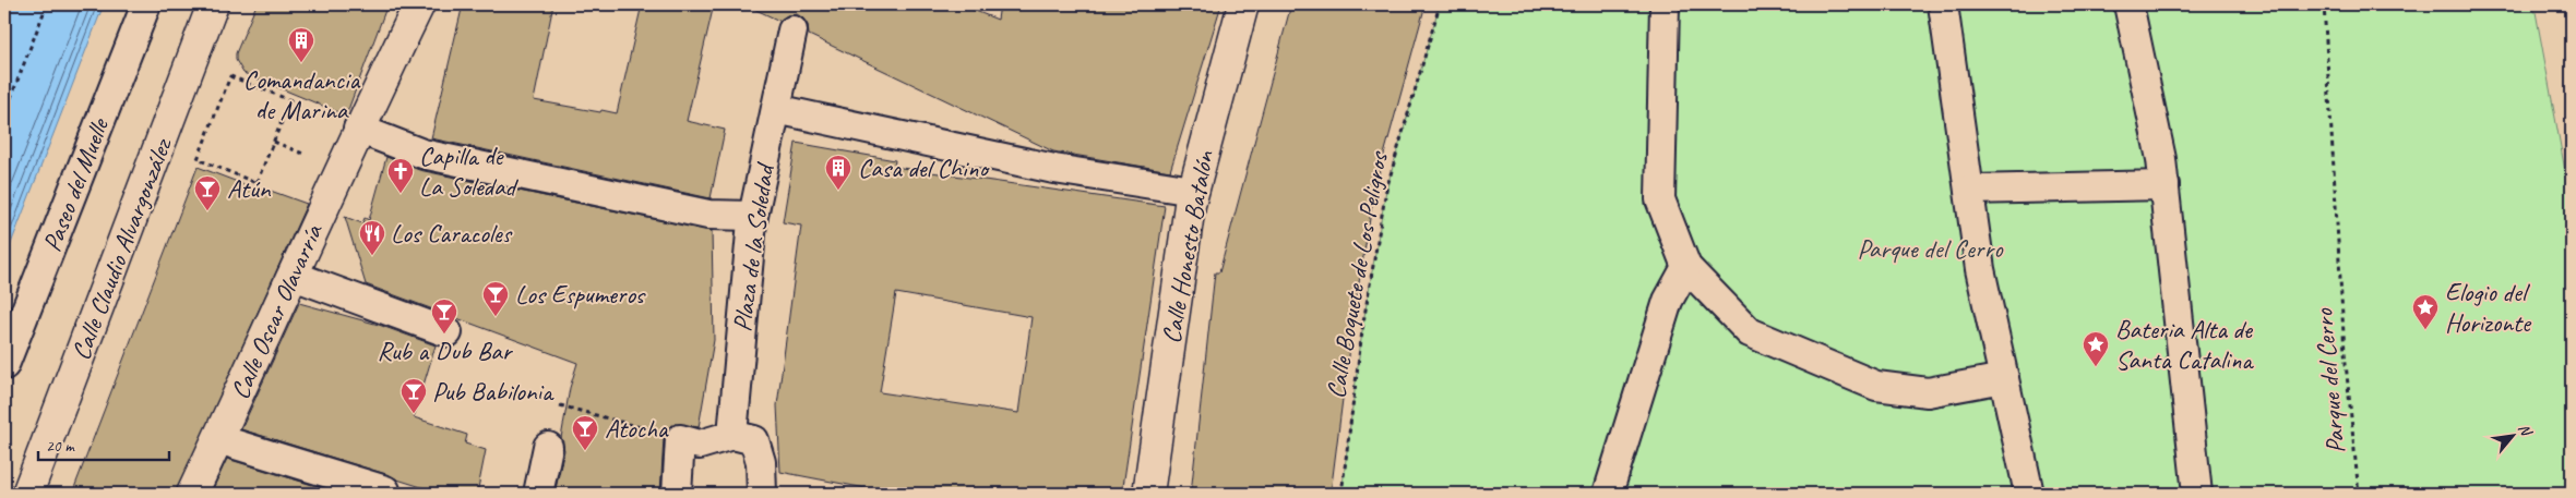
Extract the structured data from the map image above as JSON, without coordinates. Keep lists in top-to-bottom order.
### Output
{
  "streets": {
    "street": [
      "Paseo del Muelle",
      "Calle Honesto Batalón",
      "Plaza de la Soledad",
      "Calle Claudio Alvargonzález",
      "Calle Oscar Olavarría"
    ],
    "path": ["Calle Boquete de Los Peligros", "Parque del Cerro"]
  },
  "parks": ["Parque del Cerro"],
  "places": {
    "building": ["Comandancia de Marina", "Casa del Chino"],
    "church": ["Capilla de La Soledad"],
    "bar": [
      "Atún",
      "Los Espumeros",
      "Rub a Dub Bar",
      "Pub Babilonia",
      "Atocha"
    ],
    "restaurant": ["Los Caracoles"],
    "place": ["Elogio del Horizonte", "Bateria Alta de Santa Catalina"]
  },
  "scale_bar": "20 m",
  "north": "top right"
}
